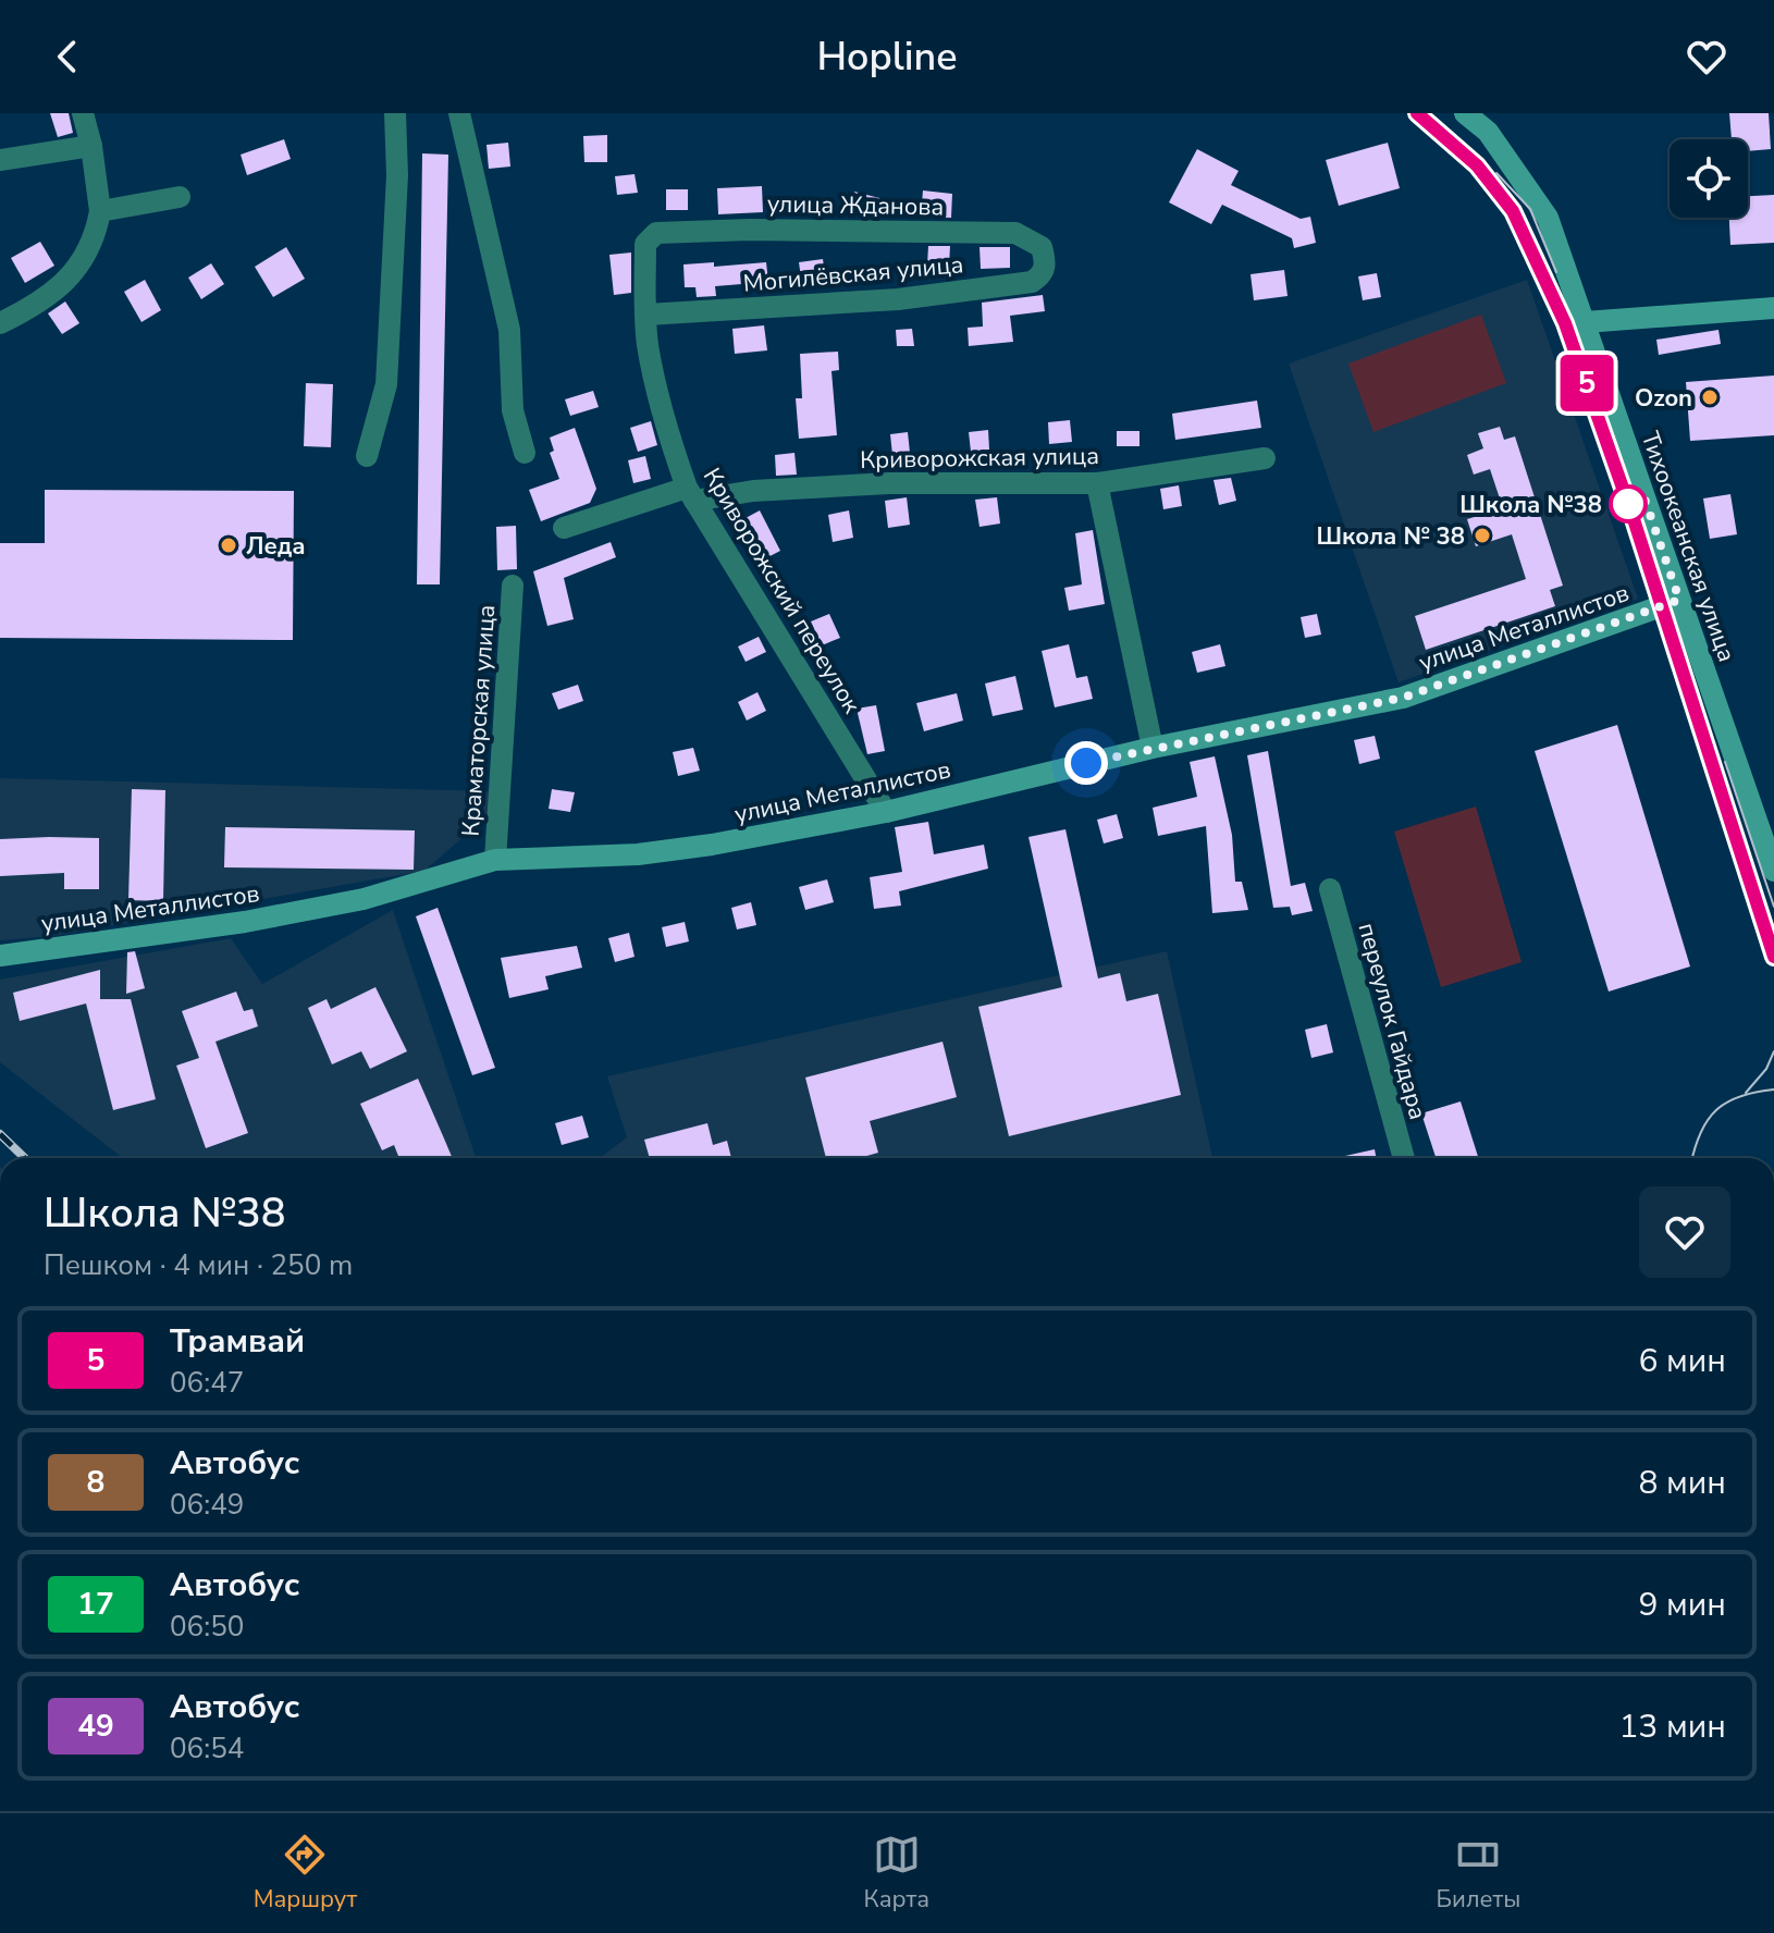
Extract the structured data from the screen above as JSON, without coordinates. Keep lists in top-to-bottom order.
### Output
{
  "streets": {
    "street": [
      "улица Жданова",
      "Могилёвская улица",
      "Криворожская улица",
      "Тихоокеанская улица",
      "Криворожский переулок",
      "улица Металлистов",
      "Краматорская улица",
      "переулок Гайдара"
    ]
  },
  "crossings": [
    ["улица Жданова", "Могилёвская улица"],
    ["улица Жданова", "Криворожский переулок"],
    ["Могилёвская улица", "Криворожский переулок"],
    ["Криворожская улица", "Криворожский переулок"],
    ["Тихоокеанская улица", "улица Металлистов"],
    ["Криворожский переулок", "улица Металлистов"],
    ["улица Металлистов", "Краматорская улица"]
  ],
  "places": [
    "Ozon",
    "Школа №38",
    "Школа № 38",
    "Леда"
  ],
  "lines": ["tram line 5"],
  "page": {
    "header": "Hopline",
    "on_map": "5",
    "heading": ["Школа №38", "Пешком · 4 мин · 250 m"],
    "list": [
      {
        "mark": "5",
        "name": "Трамвай",
        "note": "06:47",
        "value": "6 мин"
      },
      {
        "mark": "8",
        "name": "Автобус",
        "note": "06:49",
        "value": "8 мин"
      },
      {
        "mark": "17",
        "name": "Автобус",
        "note": "06:50",
        "value": "9 мин"
      },
      {
        "mark": "49",
        "name": "Автобус",
        "note": "06:54",
        "value": "13 мин"
      }
    ],
    "tabs": ["Маршрут", "Карта", "Билеты"]
  }
}
